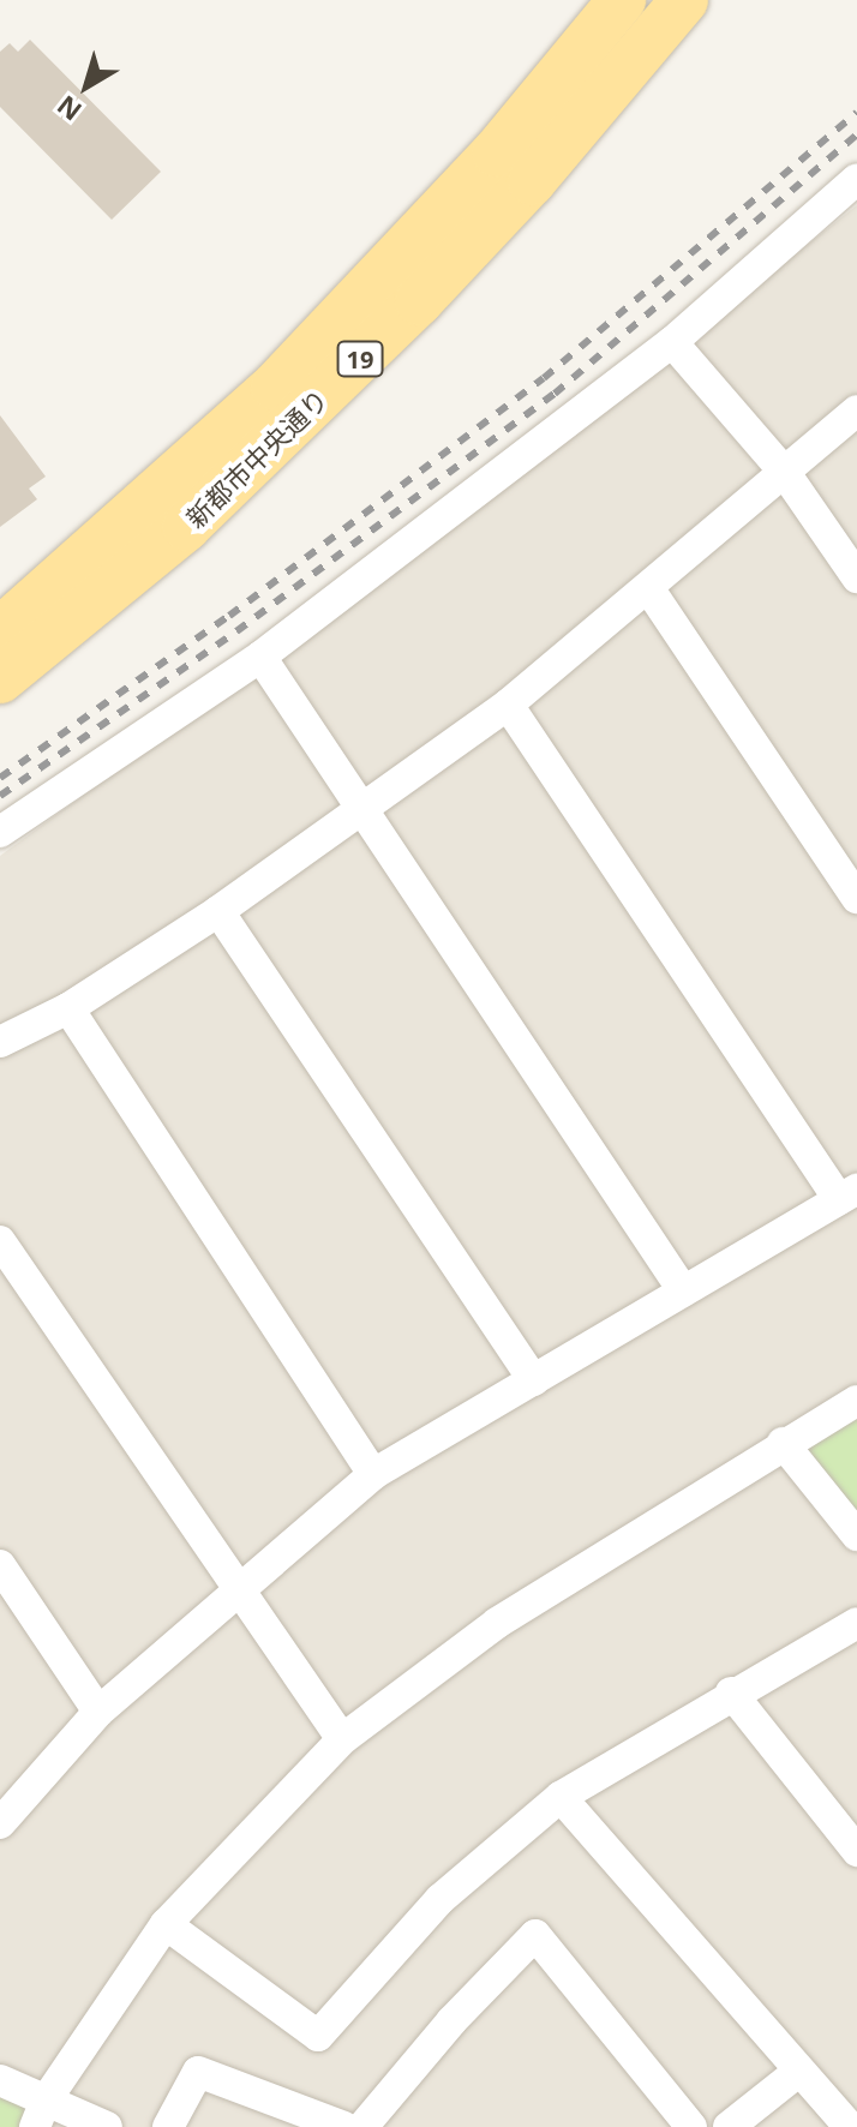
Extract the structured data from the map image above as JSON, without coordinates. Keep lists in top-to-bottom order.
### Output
{
  "streets": {
    "main road": ["19", "新都市中央通り"]
  },
  "north": "bottom left"
}
